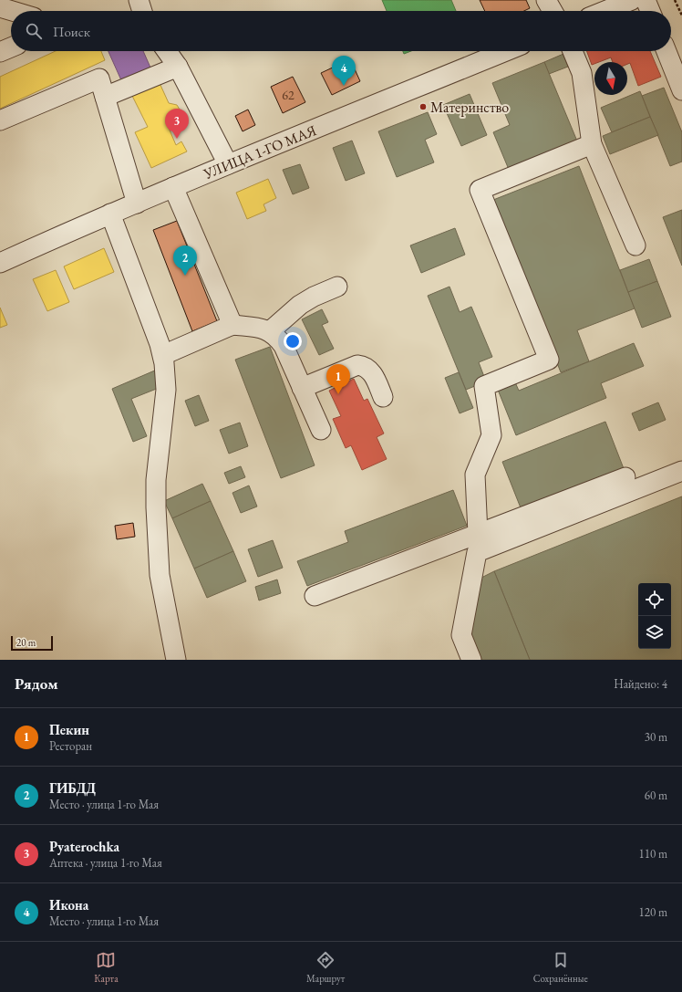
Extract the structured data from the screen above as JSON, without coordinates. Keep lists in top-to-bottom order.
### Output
{
  "streets": {
    "street": ["УЛИЦА 1-ГО МАЯ"]
  },
  "places": ["Материнство"],
  "house_numbers": ["62"],
  "scale_bar": "20 m",
  "north": "bottom",
  "page": {
    "search": "Поиск",
    "pins": [
      "4",
      "3",
      "2",
      "1"
    ],
    "scale": "20 m",
    "heading": ["Рядом", "Найдено: 4"],
    "list": [
      {
        "mark": "1",
        "name": "Пекин",
        "note": "Ресторан",
        "value": "30 m"
      },
      {
        "mark": "2",
        "name": "ГИБДД",
        "note": "Место · улица 1-го Мая",
        "value": "60 m"
      },
      {
        "mark": "3",
        "name": "Pyaterochka",
        "note": "Аптека · улица 1-го Мая",
        "value": "110 m"
      },
      {
        "mark": "4",
        "name": "Икона",
        "note": "Место · улица 1-го Мая",
        "value": "120 m"
      }
    ],
    "nav": ["Карта", "Маршрут", "Сохранённые"]
  }
}
